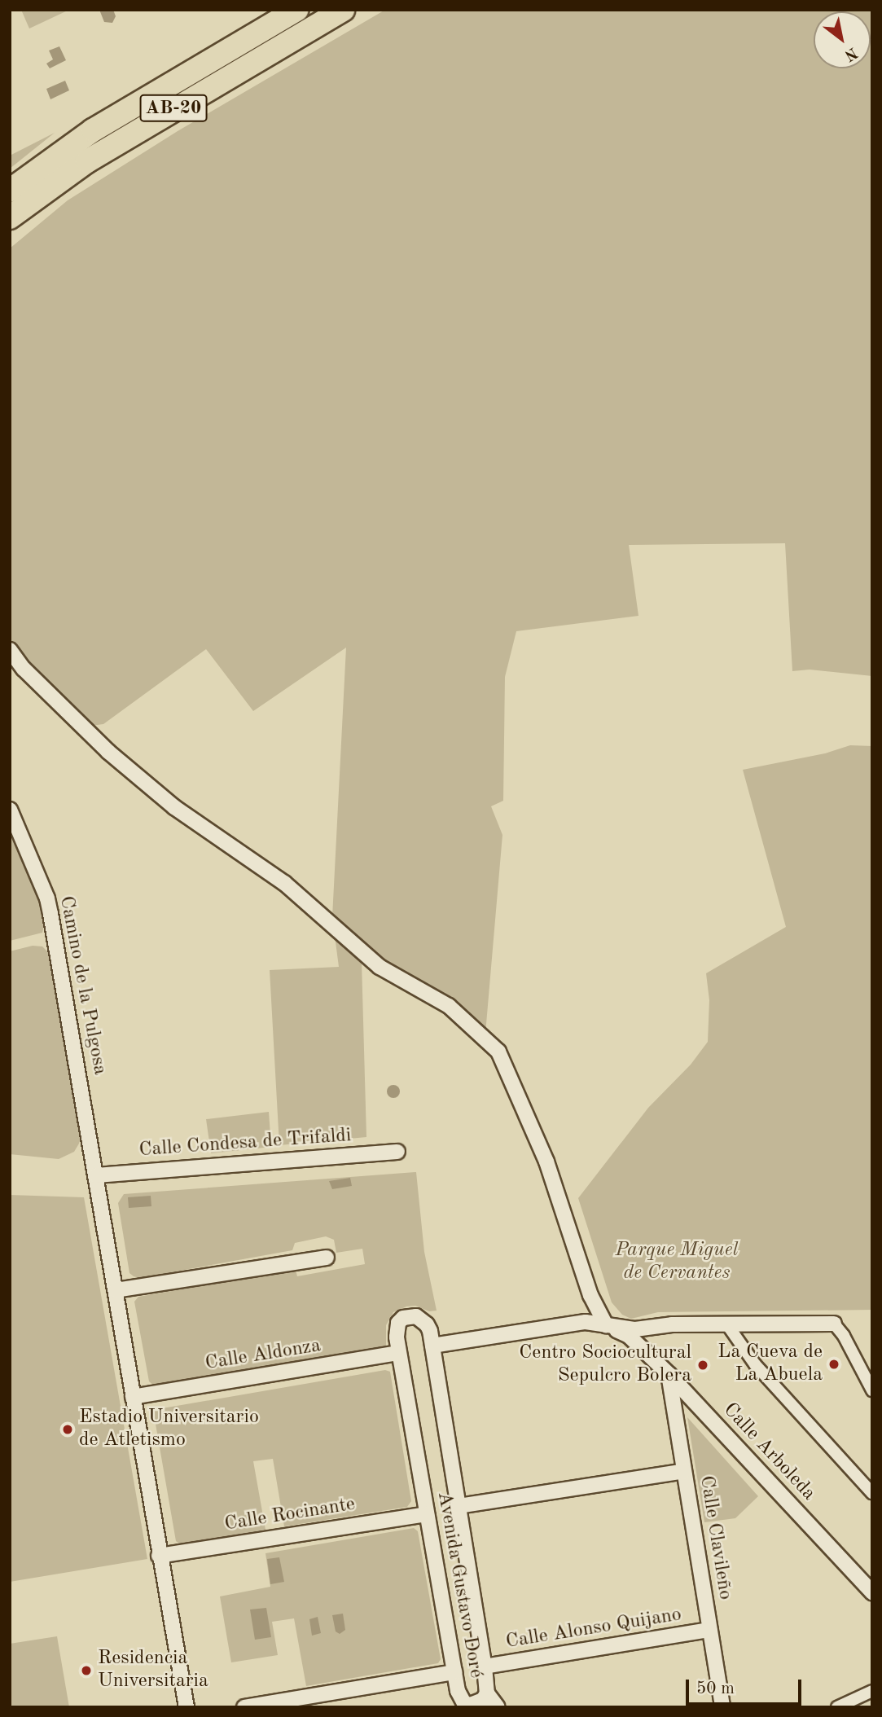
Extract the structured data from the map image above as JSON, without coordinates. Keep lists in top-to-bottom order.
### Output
{
  "streets": {
    "main road": ["AB-20"],
    "street": [
      "Camino de la Pulgosa",
      "Calle Condesa de Trifaldi",
      "Calle Aldonza",
      "Calle Arboleda",
      "Calle Rocinante",
      "Calle Clavileño",
      "Avenida Gustavo Doré",
      "Calle Alonso Quijano"
    ]
  },
  "crossings": [
    ["Camino de la Pulgosa", "Calle Condesa de Trifaldi"],
    ["Camino de la Pulgosa", "Calle Aldonza"],
    ["Camino de la Pulgosa", "Calle Rocinante"],
    ["Calle Aldonza", "Avenida Gustavo Doré"],
    ["Calle Arboleda", "Calle Clavileño"],
    ["Calle Rocinante", "Avenida Gustavo Doré"],
    ["Calle Clavileño", "Calle Alonso Quijano"],
    ["Avenida Gustavo Doré", "Calle Alonso Quijano"]
  ],
  "parks": ["Parque Miguel de Cervantes"],
  "places": [
    "La Cueva de La Abuela",
    "Centro Sociocultural Sepulcro Bolera",
    "Estadio Universitario de Atletismo",
    "Residencia Universitaria"
  ],
  "scale_bar": "50 m",
  "north": "bottom right"
}
